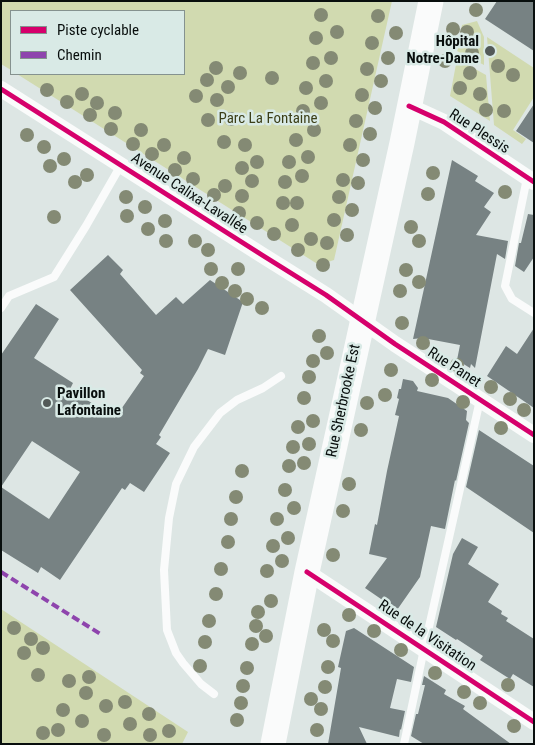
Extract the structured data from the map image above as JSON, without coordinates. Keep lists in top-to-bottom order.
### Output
{
  "streets": {
    "main road": ["Rue Sherbrooke Est"],
    "street": [
      "Rue Plessis",
      "Avenue Calixa-Lavallée",
      "Rue Panet",
      "Rue de la Visitation"
    ]
  },
  "crossings": [
    ["Rue Plessis", "Rue Sherbrooke Est"],
    ["Avenue Calixa-Lavallée", "Rue Panet"],
    ["Avenue Calixa-Lavallée", "Rue Sherbrooke Est"],
    ["Rue Panet", "Rue Sherbrooke Est"],
    ["Rue Sherbrooke Est", "Rue de la Visitation"]
  ],
  "parks": ["Parc La Fontaine"],
  "places": ["Hôpital Notre-Dame", "Pavillon Lafontaine"],
  "legend": ["Piste cyclable", "Chemin"]
}
